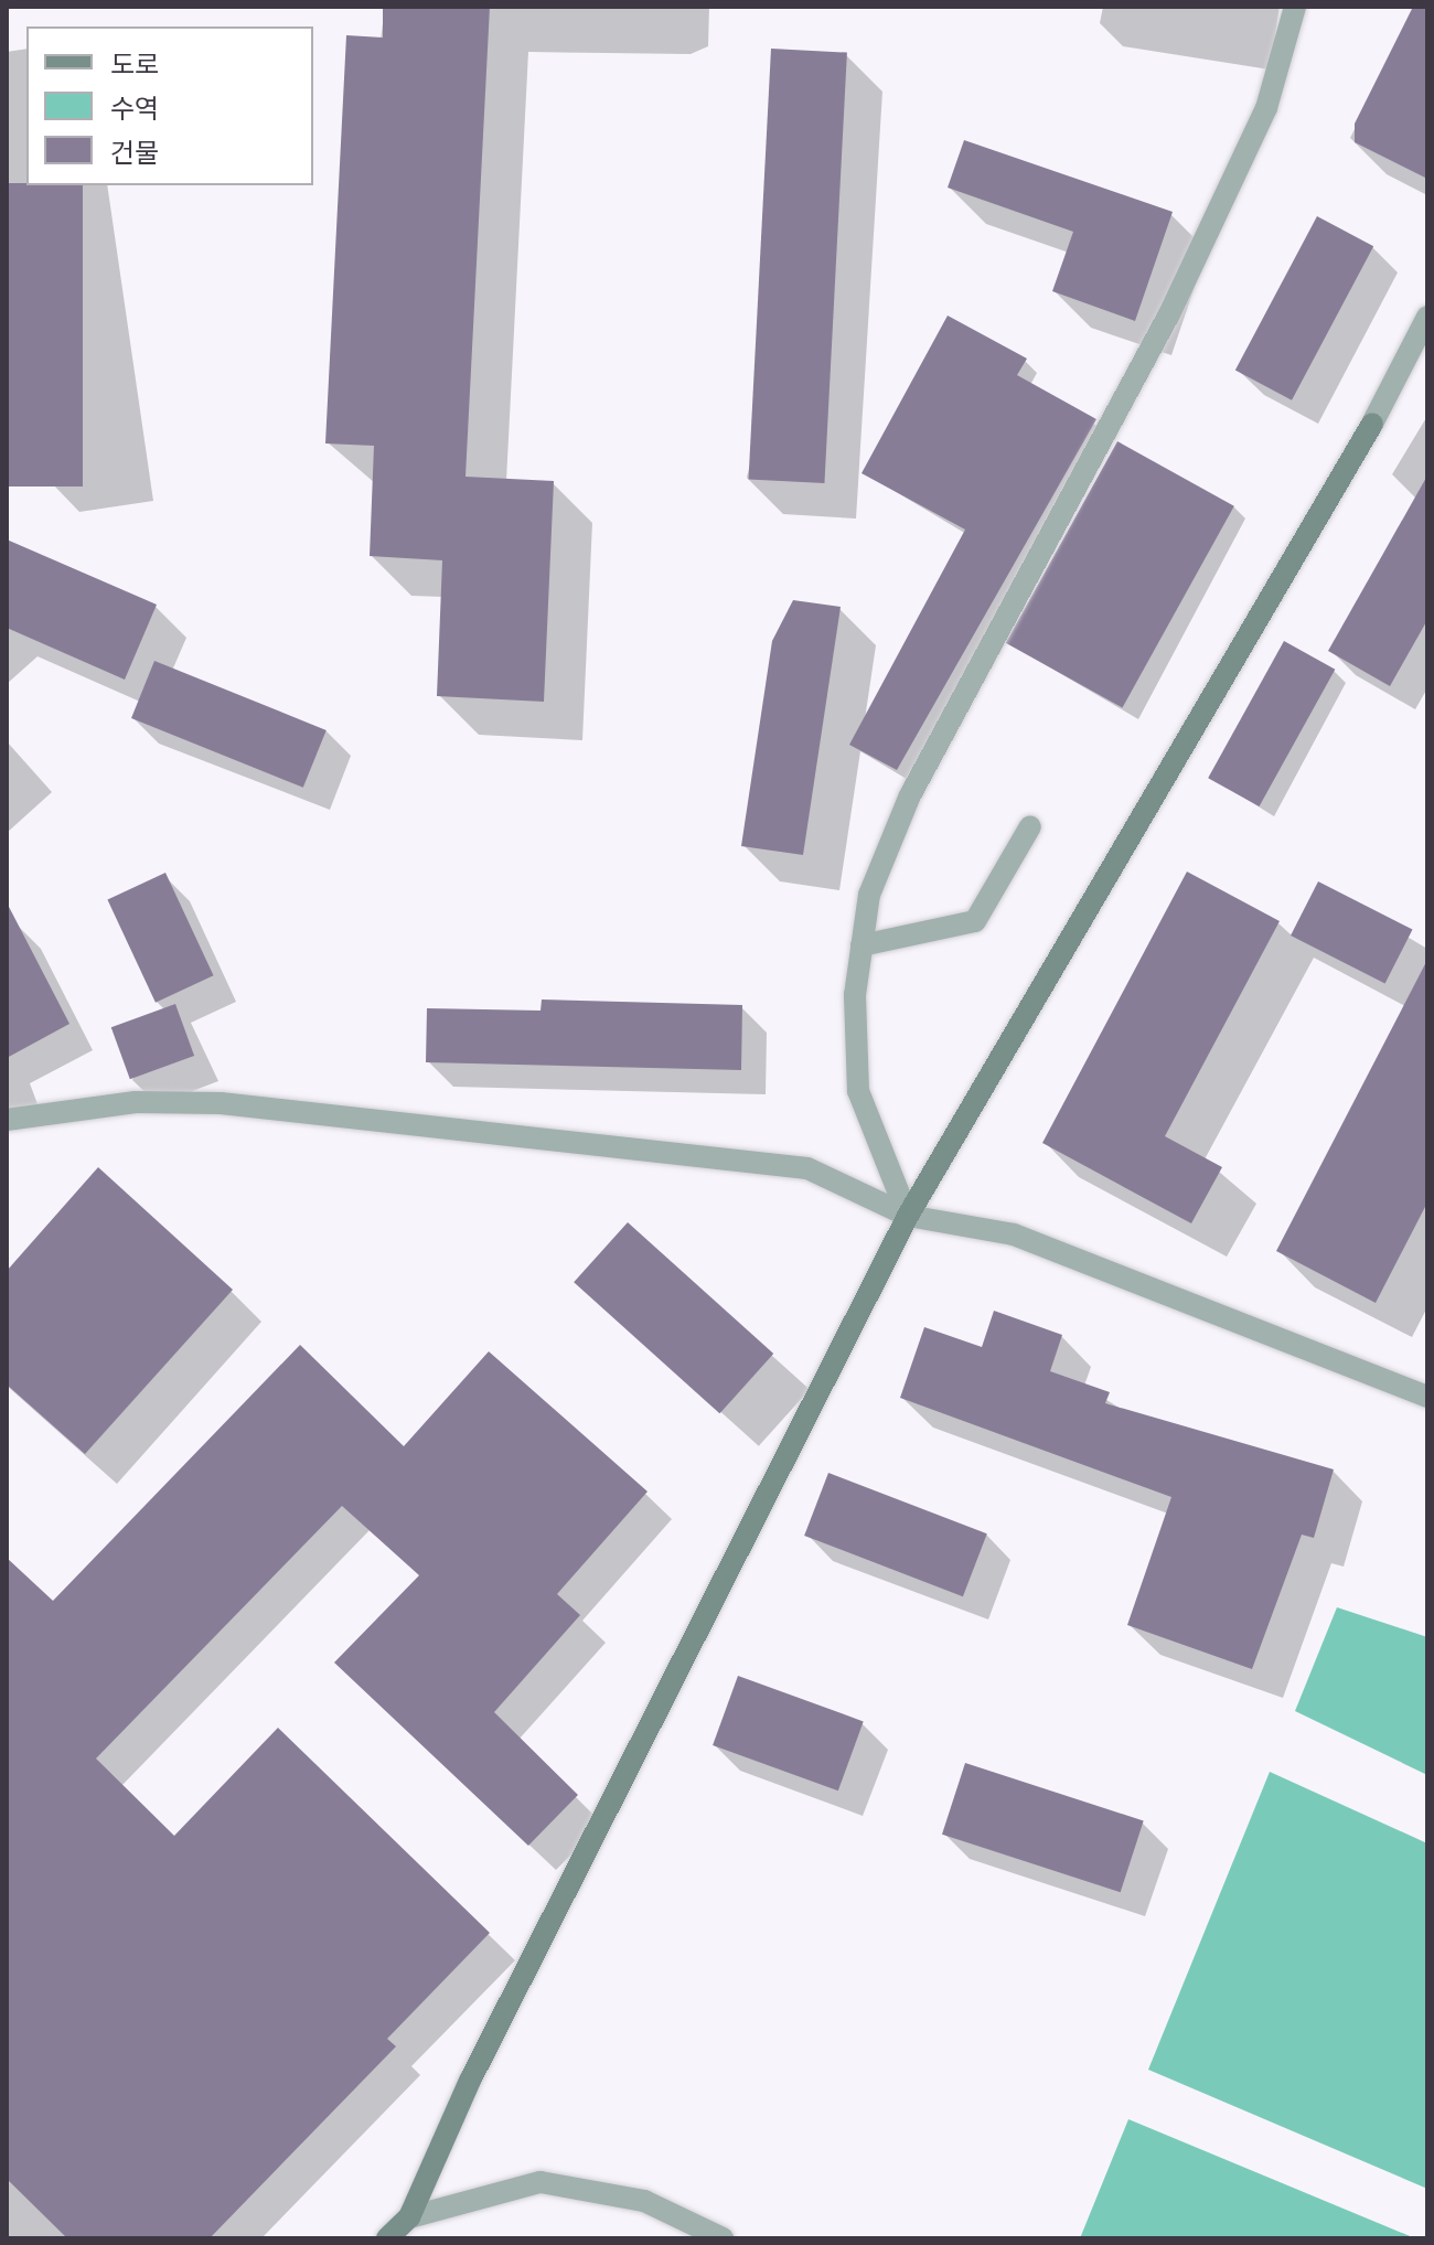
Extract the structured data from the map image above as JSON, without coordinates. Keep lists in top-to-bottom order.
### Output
{
  "legend": ["도로", "수역", "건물"]
}
